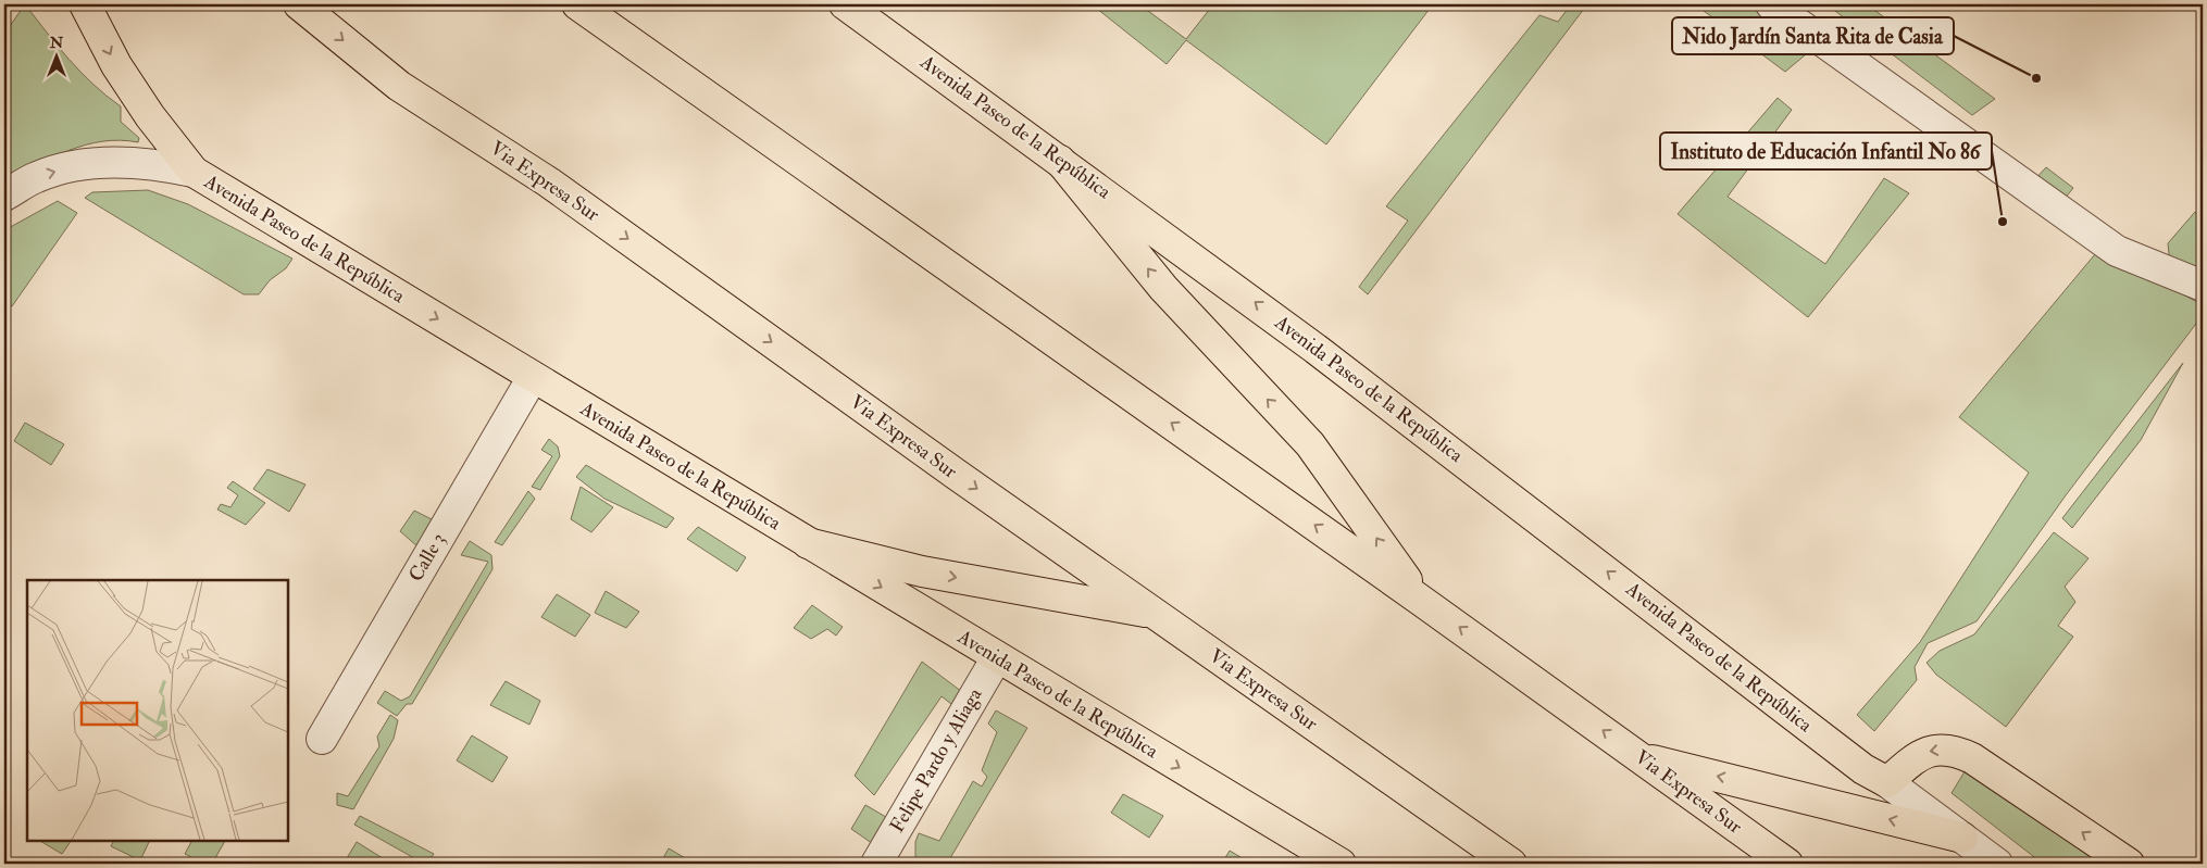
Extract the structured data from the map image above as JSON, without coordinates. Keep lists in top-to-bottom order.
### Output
{
  "streets": {
    "main road": ["Avenida Paseo de la República", "Via Expresa Sur"],
    "street": ["Calle 3", "Felipe Pardo y Aliaga"]
  },
  "crossings": [
    ["Avenida Paseo de la República", "Calle 3"],
    ["Avenida Paseo de la República", "Felipe Pardo y Aliaga"]
  ],
  "places": ["Nido Jardín Santa Rita de Casia", "Instituto de Educación Infantil No 86"],
  "north": "top"
}
